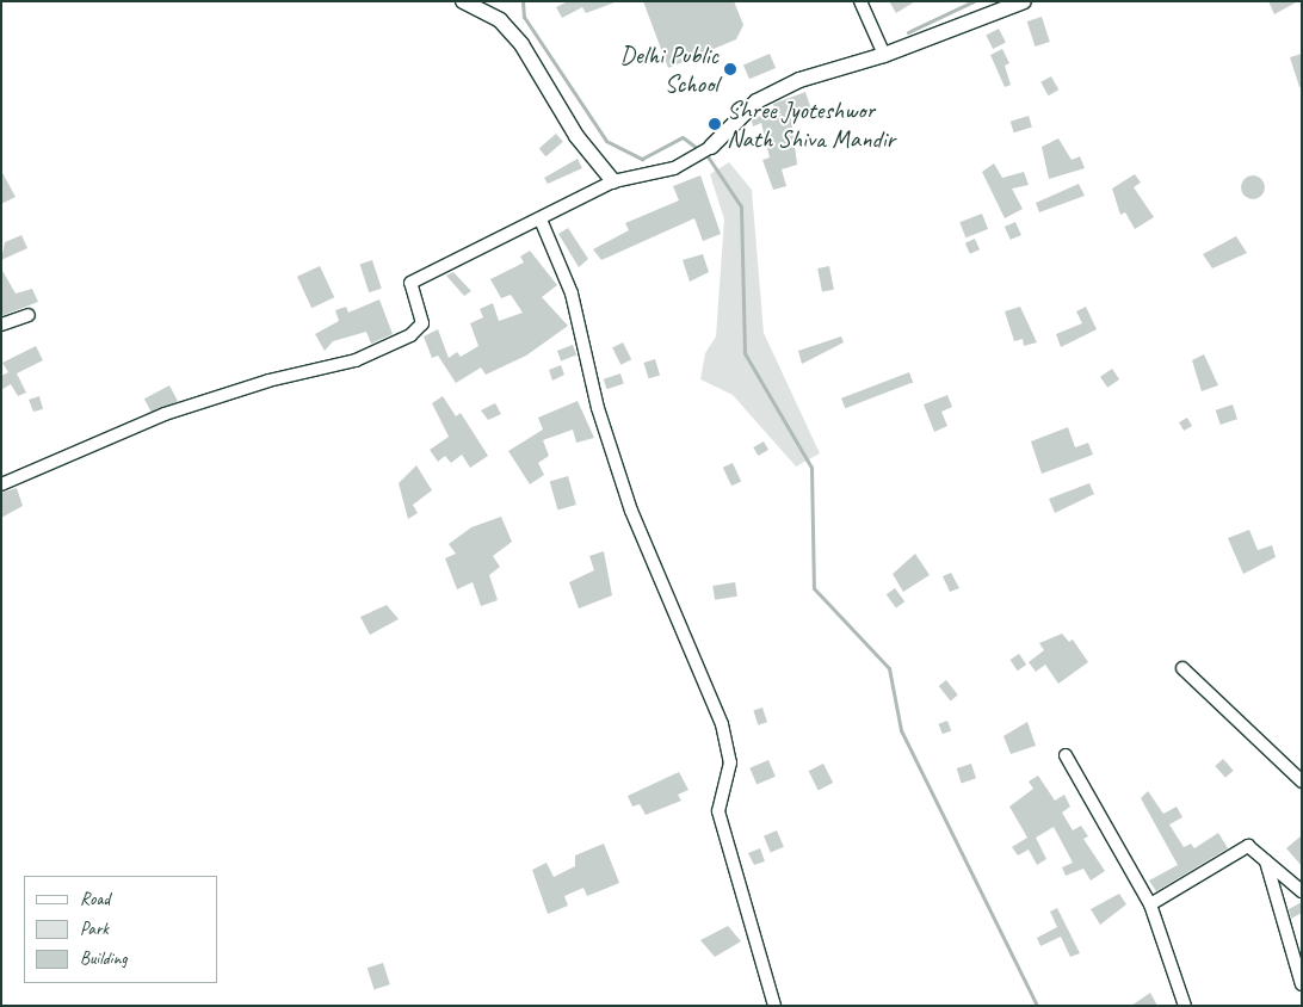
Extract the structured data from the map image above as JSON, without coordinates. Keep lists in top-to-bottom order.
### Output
{
  "places": ["Delhi Public School", "Shree Jyoteshwor Nath Shiva Mandir"],
  "legend": ["Road", "Park", "Building"]
}
